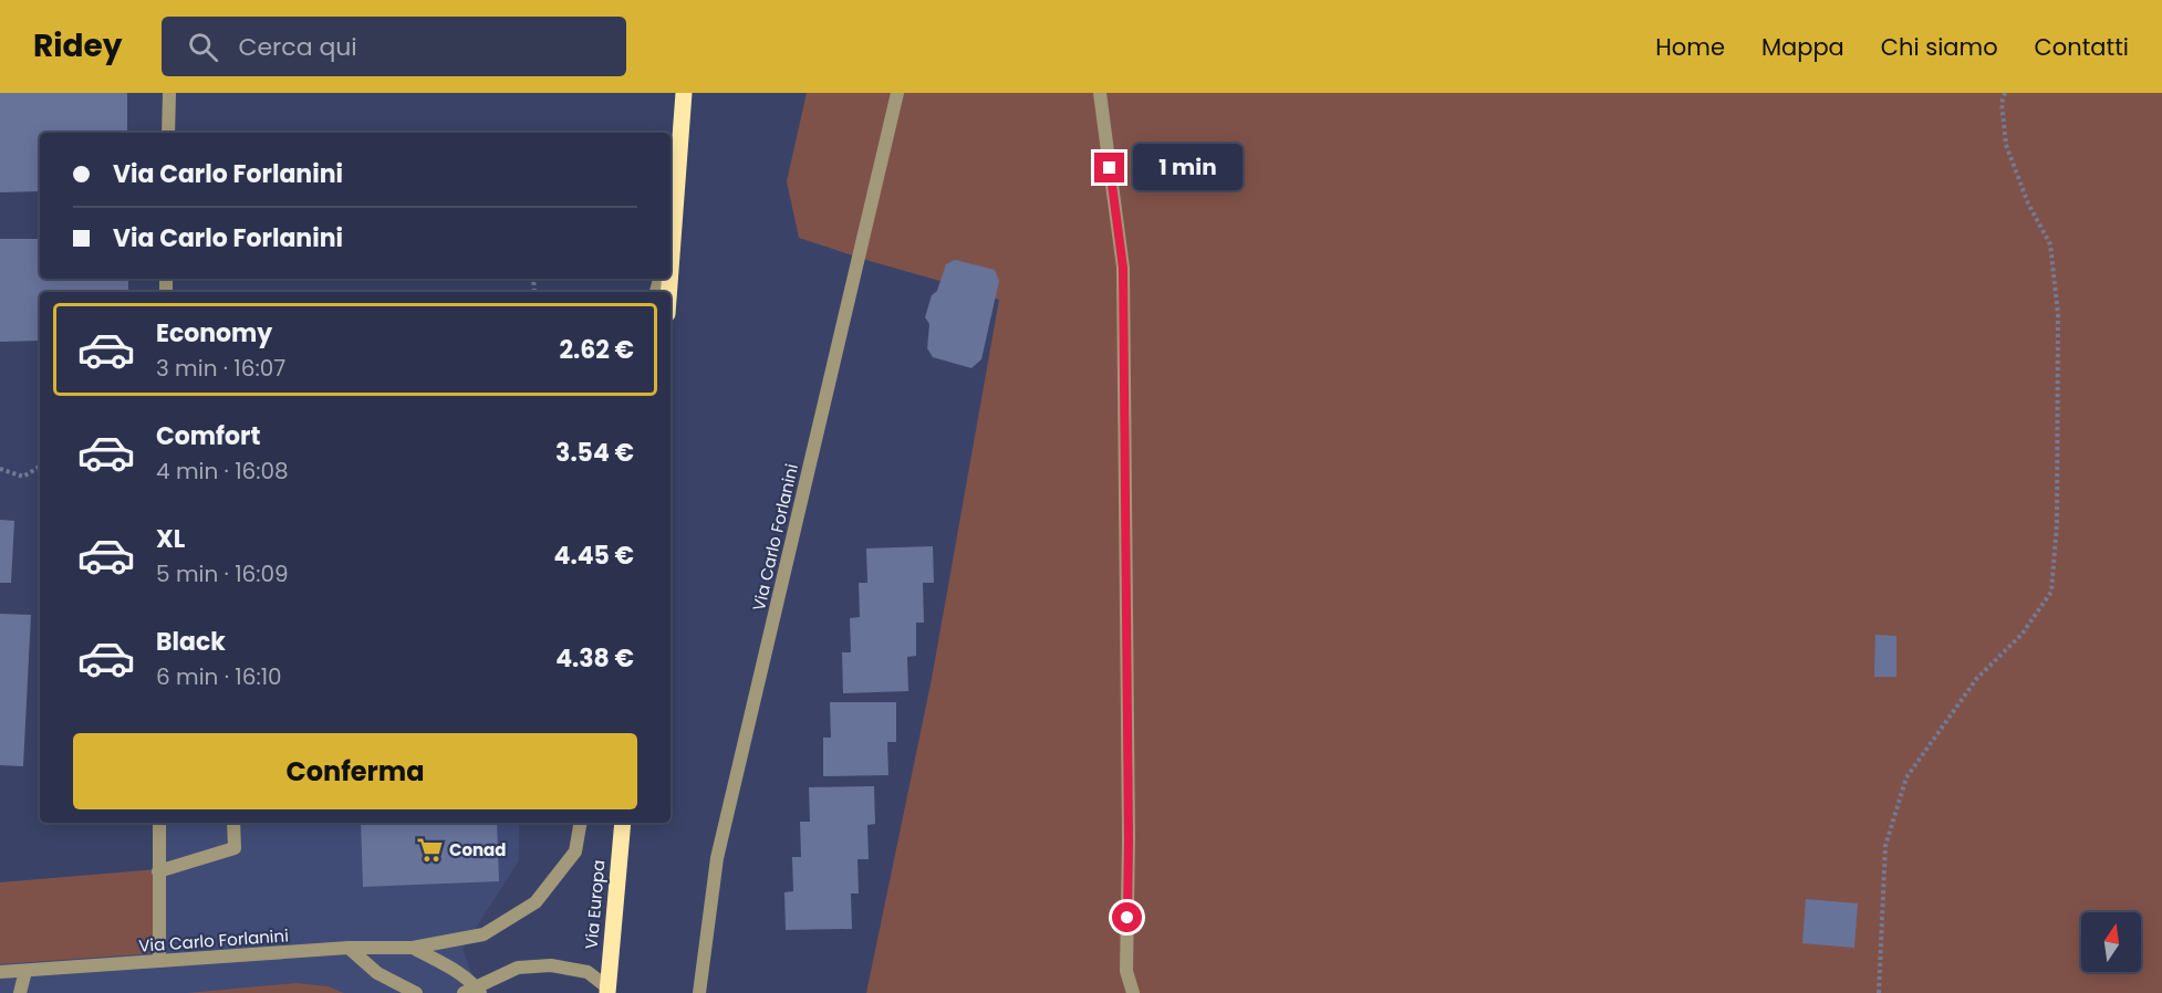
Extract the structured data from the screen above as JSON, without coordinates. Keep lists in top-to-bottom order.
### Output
{
  "streets": {
    "main road": ["Via Europa"],
    "street": ["Via Carlo Forlanini"]
  },
  "places": {
    "supermarket": ["Conad"]
  },
  "north": "top",
  "page": {
    "header": "Ridey",
    "search": "Cerca qui",
    "nav": [
      "Home",
      "Mappa",
      "Chi siamo",
      "Contatti"
    ],
    "banner": ["Via Carlo Forlanini", "Via Carlo Forlanini"],
    "bubble": "1 min",
    "list": [
      {
        "name": "Economy",
        "note": "3 min · 16:07",
        "value": "2.62 €"
      },
      {
        "name": "Comfort",
        "note": "4 min · 16:08",
        "value": "3.54 €"
      },
      {
        "name": "XL",
        "note": "5 min · 16:09",
        "value": "4.45 €"
      },
      {
        "name": "Black",
        "note": "6 min · 16:10",
        "value": "4.38 €"
      }
    ],
    "buttons": "Conferma"
  }
}
